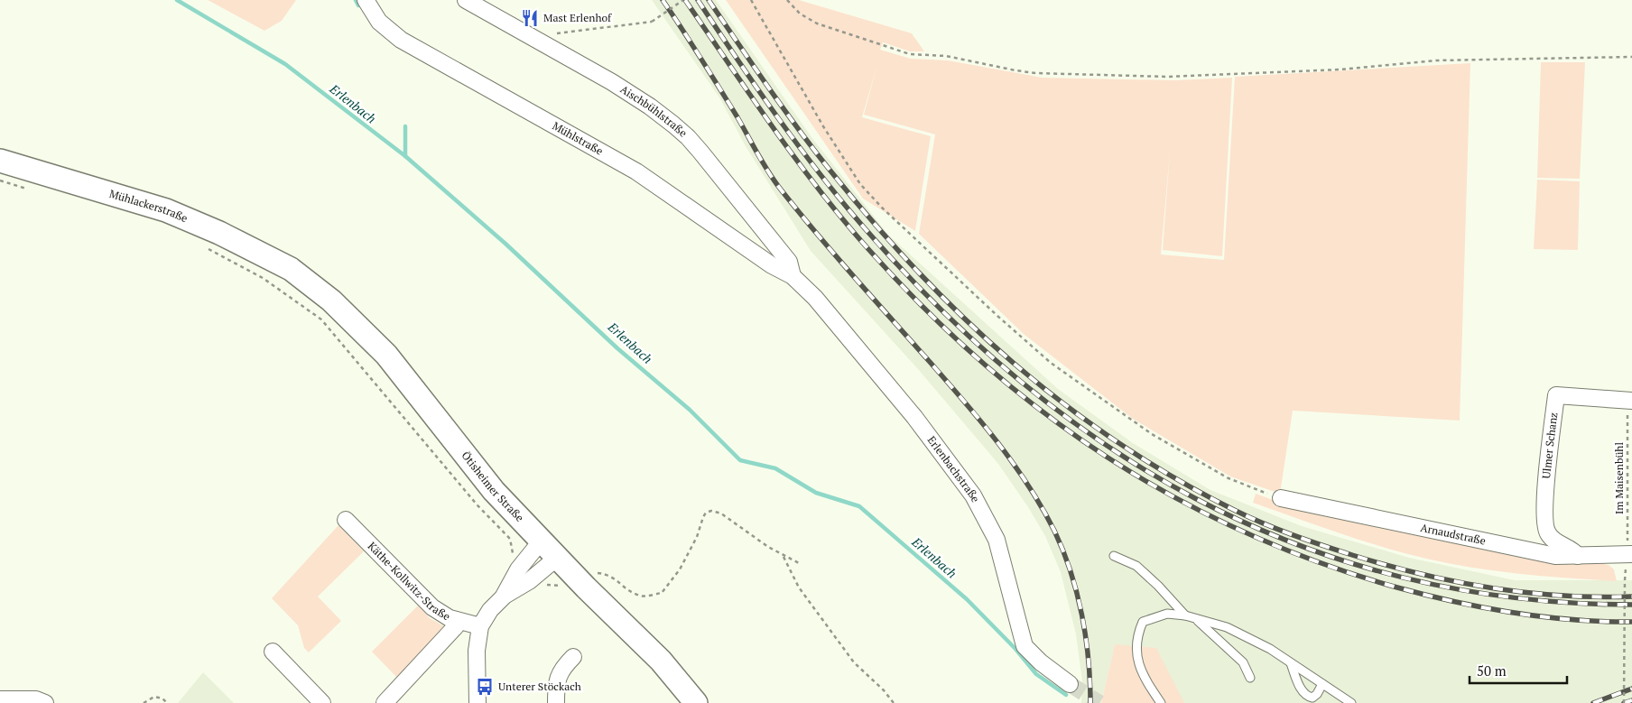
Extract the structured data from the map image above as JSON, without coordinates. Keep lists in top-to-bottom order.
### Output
{
  "streets": {
    "main road": ["Mühlackerstraße", "Ötisheimer Straße"],
    "street": [
      "Aischbühlstraße",
      "Mühlstraße",
      "Ulmer Schanz",
      "Erlenbachstraße",
      "Arnaudstraße",
      "Käthe-Kollwitz-Straße"
    ],
    "path": ["Im Maisenbühl"]
  },
  "crossings": [
    ["Aischbühlstraße", "Mühlstraße"],
    ["Aischbühlstraße", "Erlenbachstraße"],
    ["Mühlstraße", "Erlenbachstraße"],
    ["Mühlackerstraße", "Ötisheimer Straße"],
    ["Ulmer Schanz", "Im Maisenbühl"],
    ["Ulmer Schanz", "Arnaudstraße"],
    ["Im Maisenbühl", "Arnaudstraße"]
  ],
  "water": ["Erlenbach"],
  "places": {
    "restaurant": ["Mast Erlenhof"],
    "bus stop": ["Unterer Stöckach"]
  },
  "scale_bar": "50 m"
}
